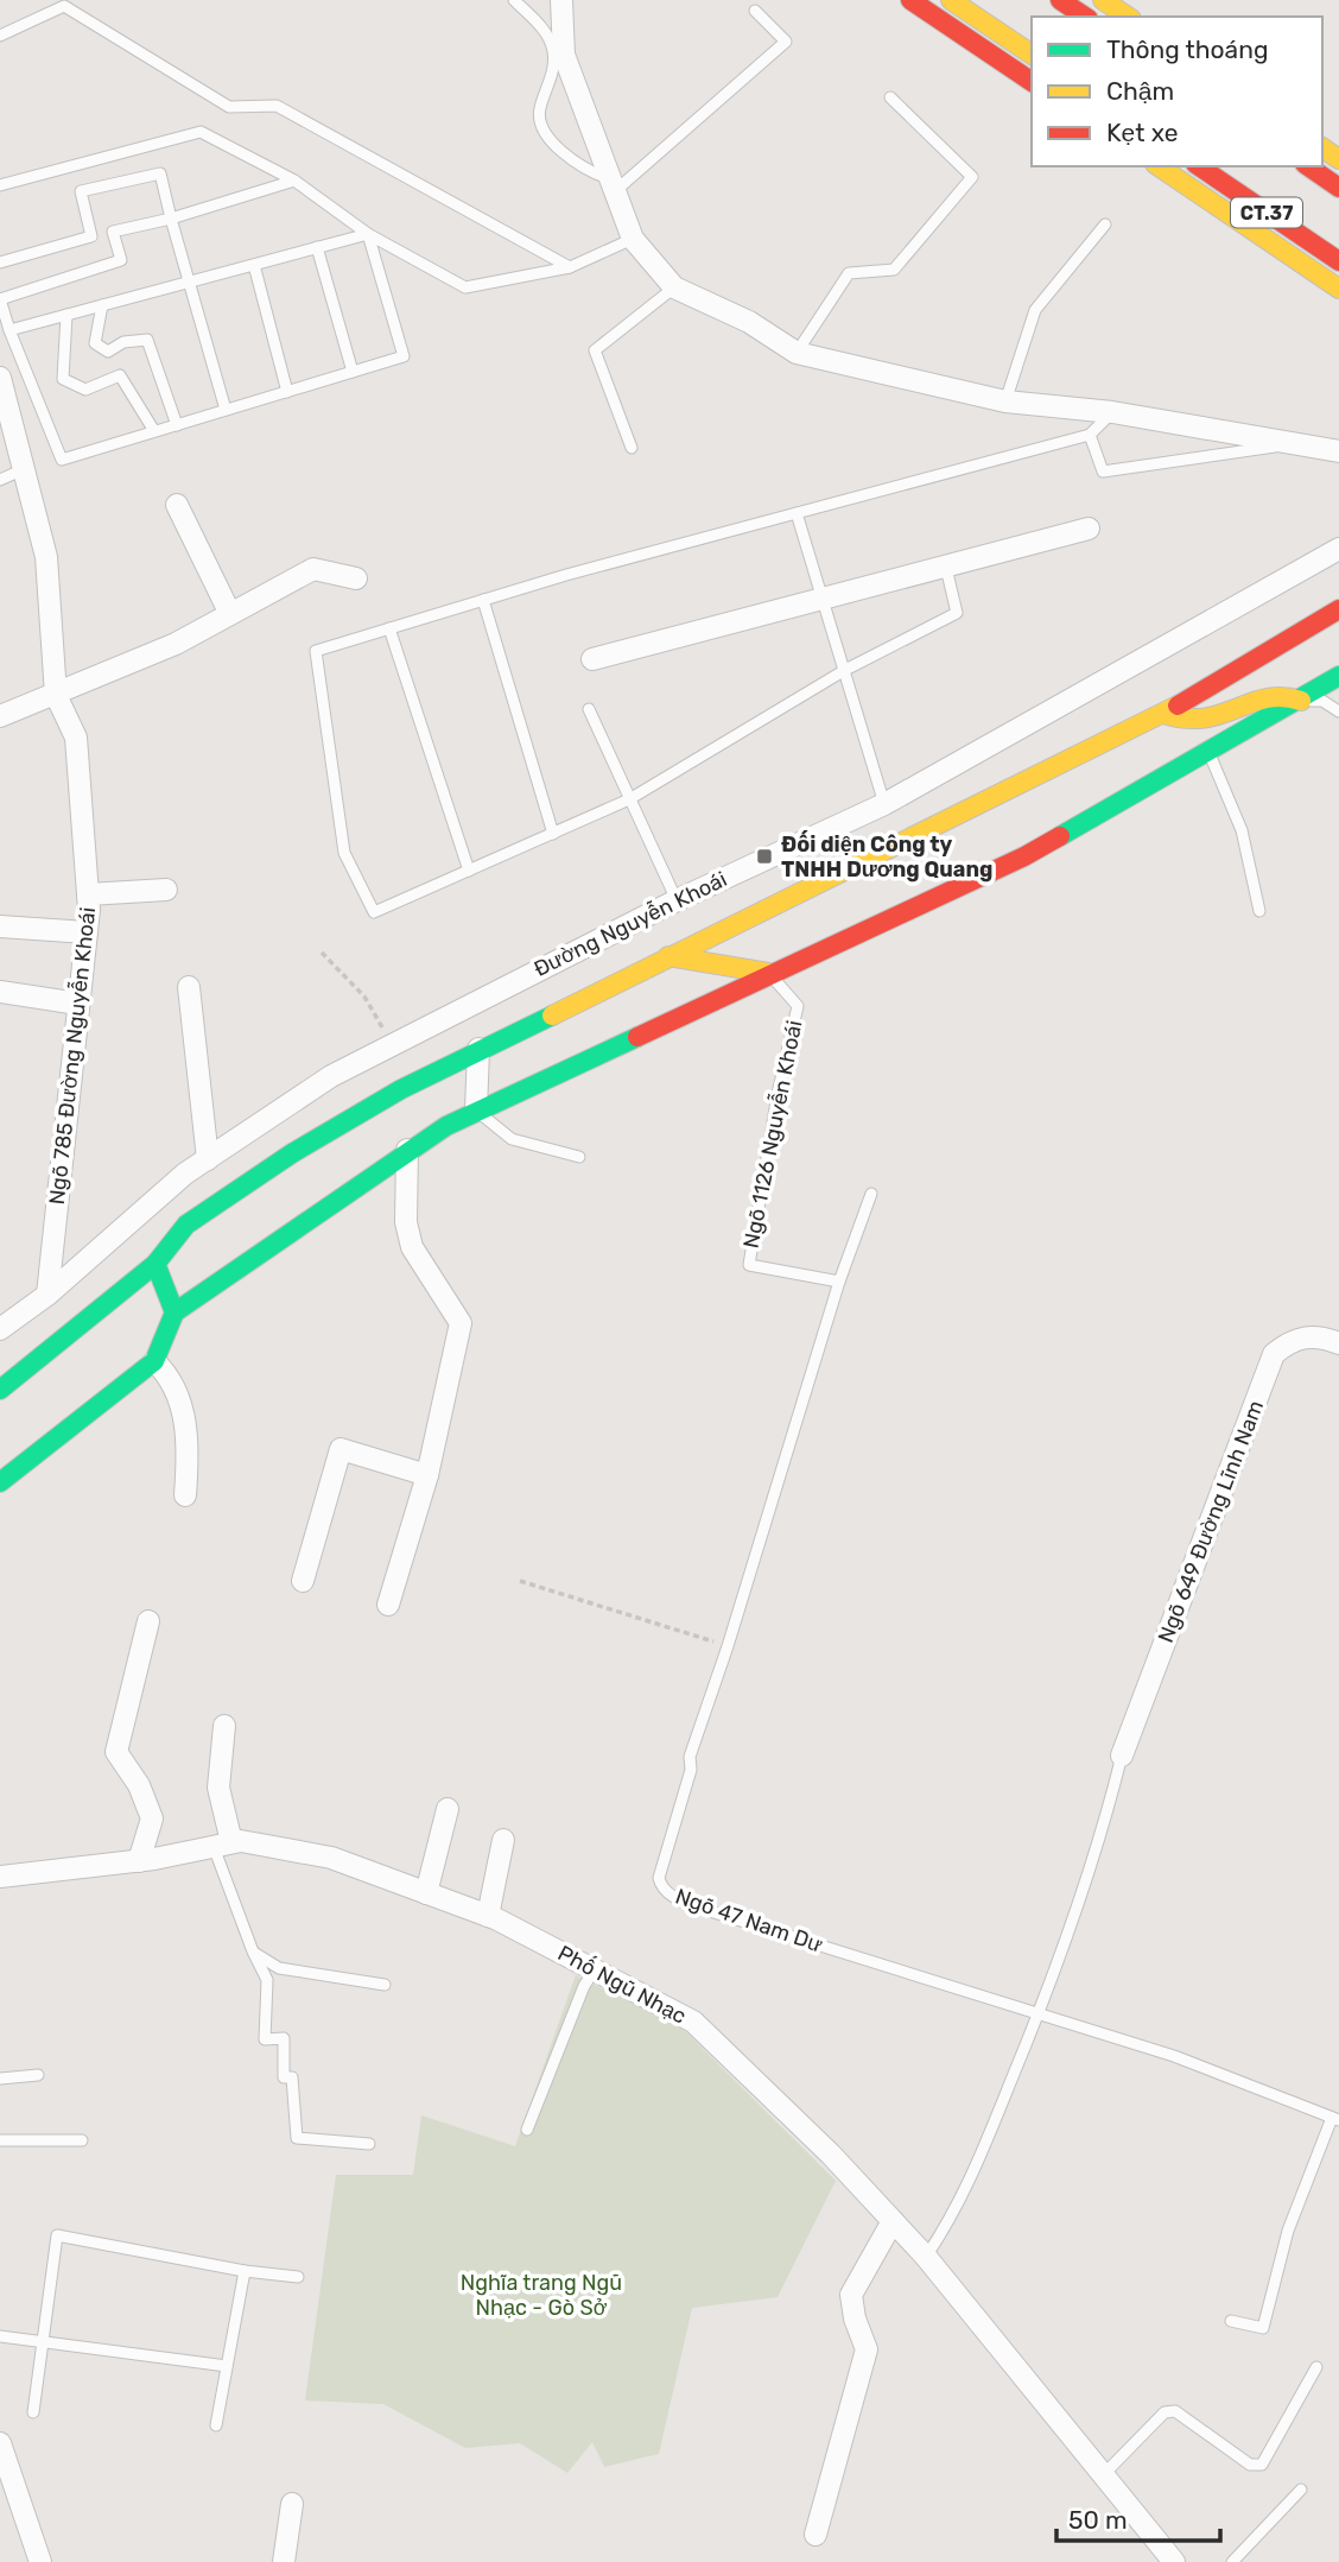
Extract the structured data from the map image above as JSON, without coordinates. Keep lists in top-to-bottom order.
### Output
{
  "streets": {
    "main road": ["CT.37"],
    "street": [
      "Đường Nguyễn Khoái",
      "Ngõ 785 Đường Nguyễn Khoái",
      "Ngõ 649 Đường Lĩnh Nam",
      "Phố Ngũ Nhạc"
    ],
    "lane": ["Ngõ 1126 Nguyễn Khoái", "Ngõ 47 Nam Dư"]
  },
  "crossings": [
    ["Đường Nguyễn Khoái", "Ngõ 785 Đường Nguyễn Khoái"],
    ["Ngõ 1126 Nguyễn Khoái", "Ngõ 47 Nam Dư"]
  ],
  "parks": ["Nghĩa trang Ngũ Nhạc - Gò Sở"],
  "places": {
    "transit": ["Đối diện Công ty TNHH Dương Quang"]
  },
  "legend": ["Thông thoáng", "Chậm", "Kẹt xe"],
  "scale_bar": "50 m"
}
